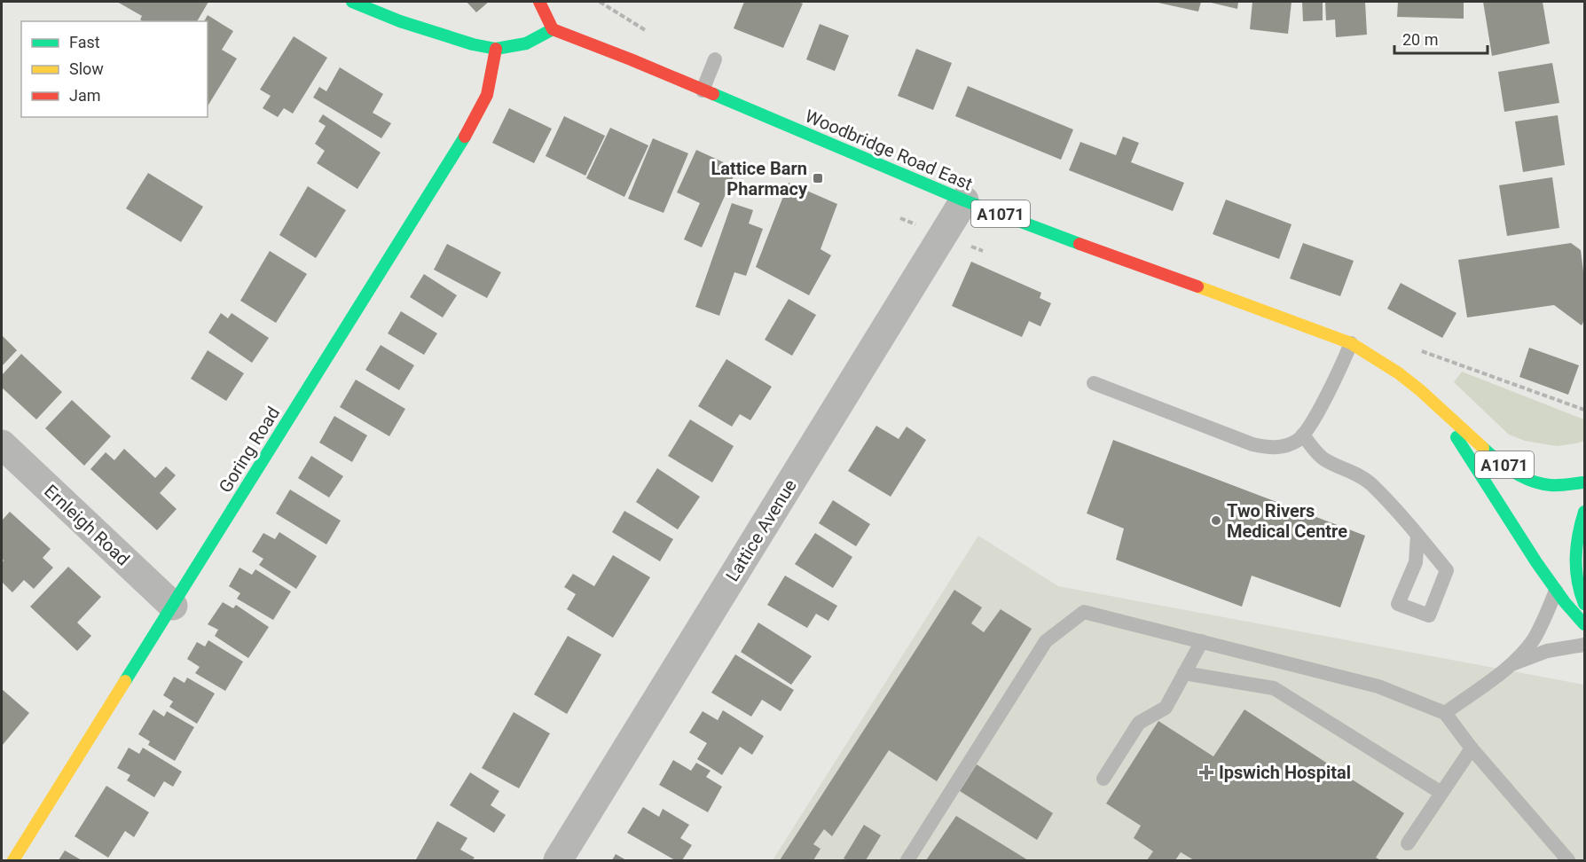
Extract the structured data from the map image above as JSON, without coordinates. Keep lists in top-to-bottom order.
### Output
{
  "streets": {
    "main road": ["Woodbridge Road East", "A1071", "Goring Road"],
    "street": ["Ernleigh Road", "Lattice Avenue"]
  },
  "crossings": [
    ["Woodbridge Road East", "Lattice Avenue"],
    ["Goring Road", "Ernleigh Road"]
  ],
  "places": {
    "transit": ["Lattice Barn Pharmacy"],
    "other": ["Two Rivers Medical Centre"],
    "health": ["Ipswich Hospital"]
  },
  "legend": ["Fast", "Slow", "Jam"],
  "scale_bar": "20 m"
}
